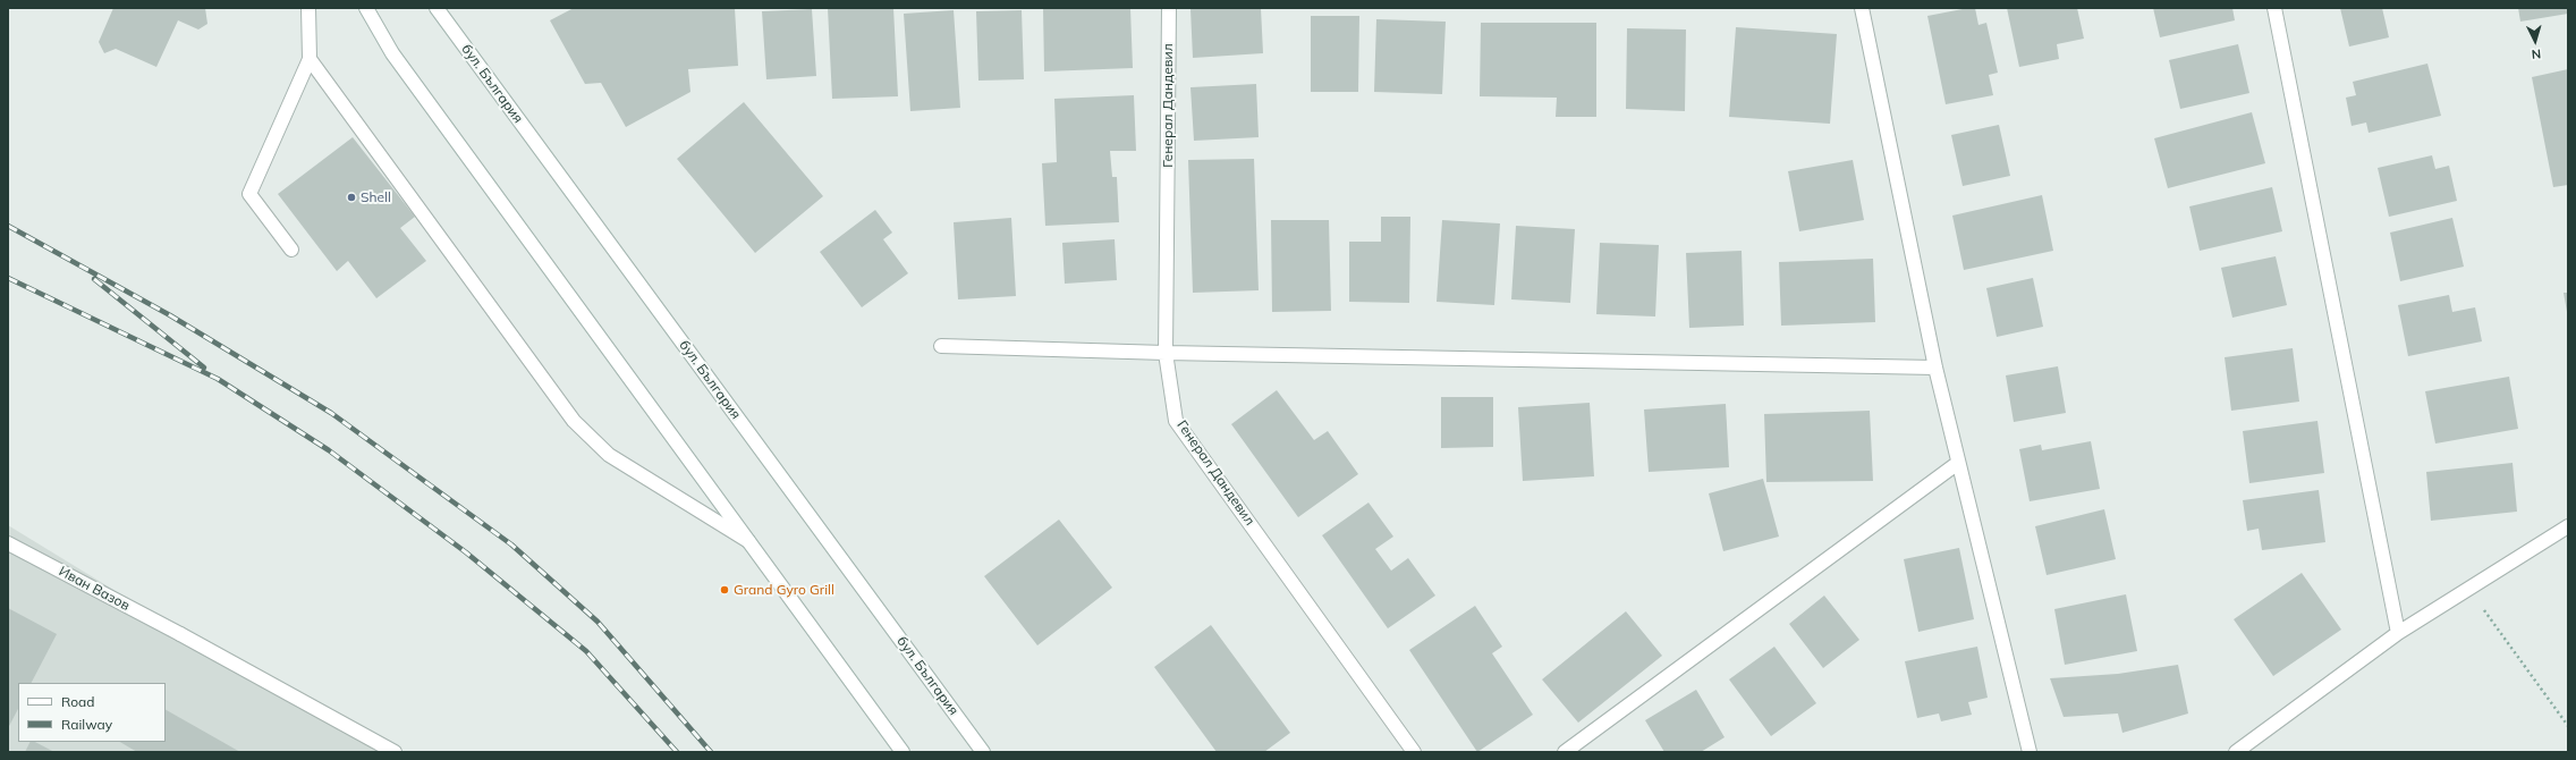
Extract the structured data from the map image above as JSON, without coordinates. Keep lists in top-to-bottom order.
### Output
{
  "streets": {
    "street": ["бул. България", "Генерал Дандевил", "Иван Вазов"]
  },
  "places": ["Shell", "Grand Gyro Grill"],
  "legend": ["Road", "Railway"],
  "north": "bottom"
}
